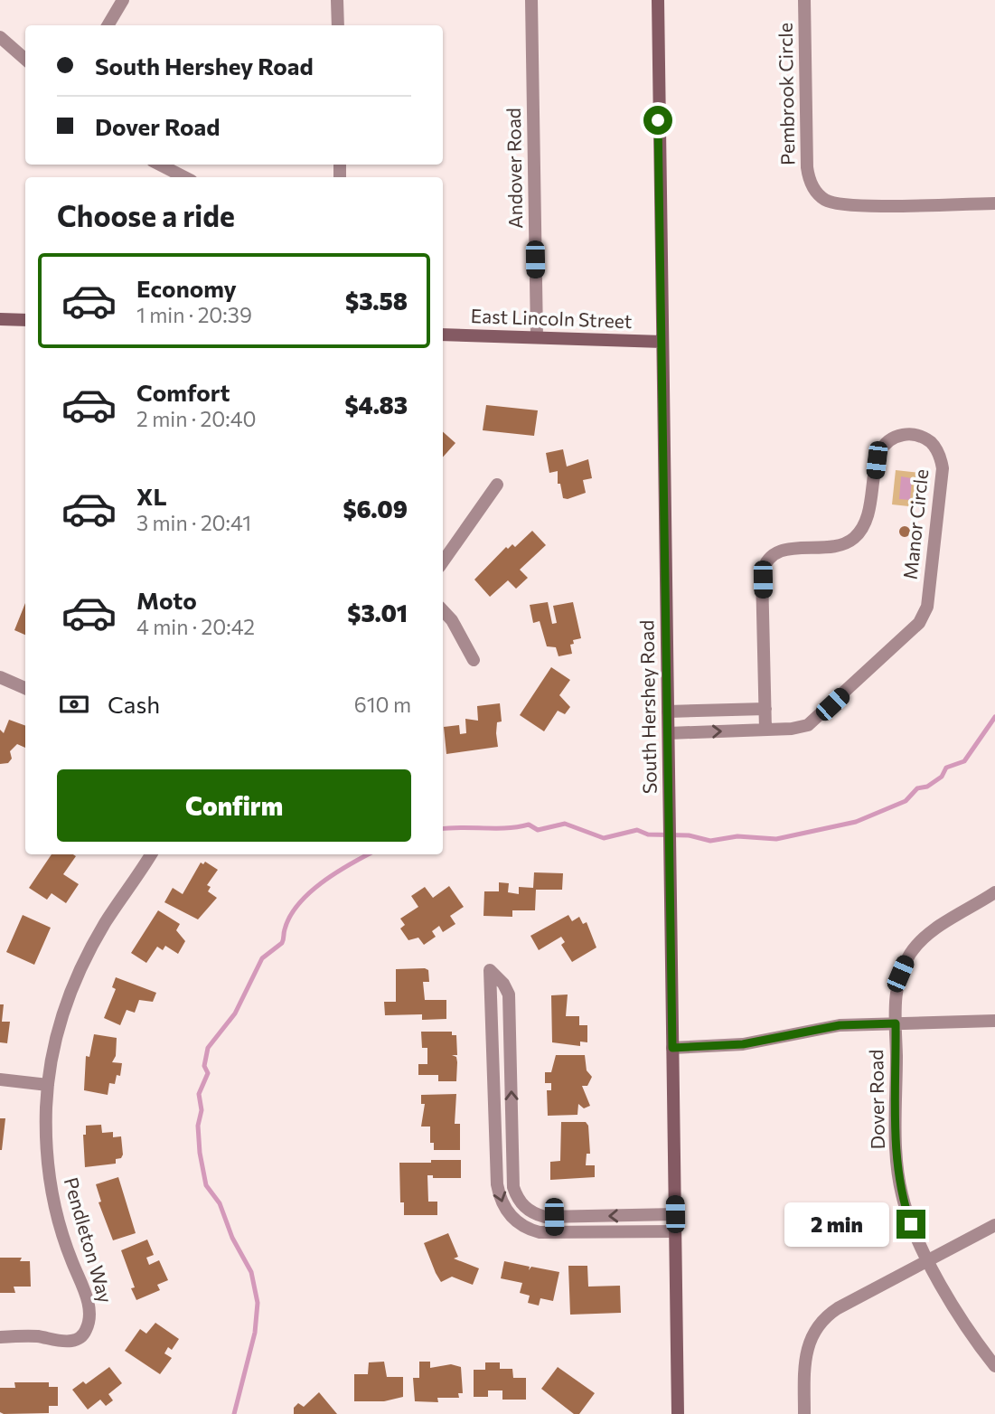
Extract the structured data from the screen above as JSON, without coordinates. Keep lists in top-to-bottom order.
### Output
{
  "streets": {
    "main road": ["East Lincoln Street", "South Hershey Road"],
    "street": [
      "Pembrook Circle",
      "Andover Road",
      "Manor Circle",
      "Dover Road",
      "Pendleton Way"
    ]
  },
  "crossings": [
    ["Andover Road", "East Lincoln Street"],
    ["East Lincoln Street", "South Hershey Road"],
    ["Manor Circle", "South Hershey Road"]
  ],
  "page": {
    "banner": ["South Hershey Road", "Dover Road"],
    "heading": "Choose a ride",
    "list": [
      {
        "name": "Economy",
        "note": "1 min · 20:39",
        "value": "$3.58"
      },
      {
        "name": "Comfort",
        "note": "2 min · 20:40",
        "value": "$4.83"
      },
      {
        "name": "XL",
        "note": "3 min · 20:41",
        "value": "$6.09"
      },
      {
        "name": "Moto",
        "note": "4 min · 20:42",
        "value": "$3.01"
      }
    ],
    "pay": ["Cash", "610 m"],
    "buttons": "Confirm",
    "bubble": "2 min"
  }
}
